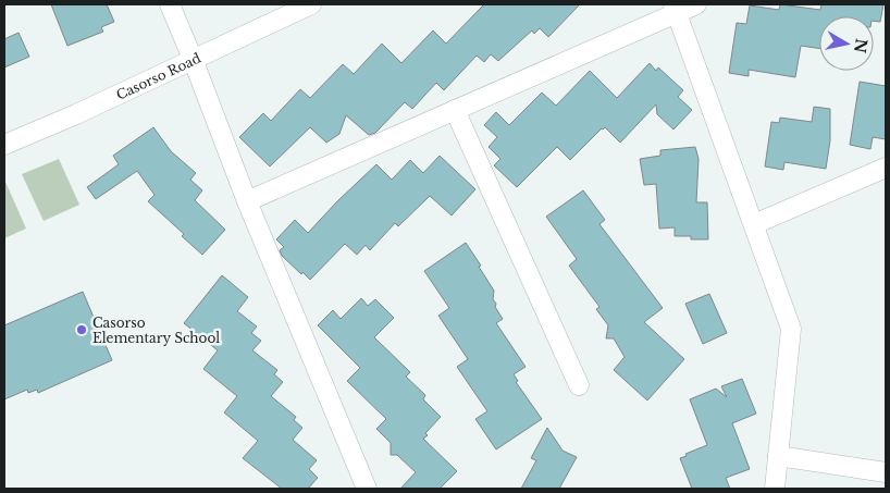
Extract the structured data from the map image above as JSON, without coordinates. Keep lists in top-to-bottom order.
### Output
{
  "streets": {
    "street": ["Casorso Road"]
  },
  "places": ["Casorso Elementary School"],
  "north": "right"
}
